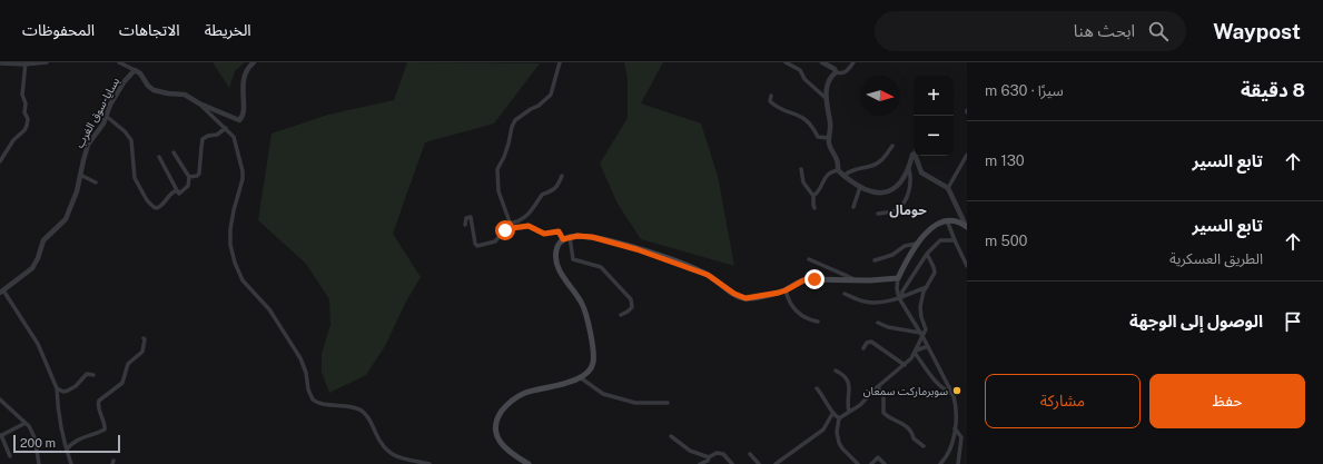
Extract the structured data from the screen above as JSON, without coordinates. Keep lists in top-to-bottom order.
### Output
{
  "streets": {
    "street": ["بسايا-سوق الغرب"]
  },
  "districts": ["حومال"],
  "places": ["سوبرماركت سمعان"],
  "scale_bar": "200 m",
  "north": "right",
  "page": {
    "header": "Waypost",
    "search": "ابحث هنا",
    "nav": ["الخريطة", "الاتجاهات", "المحفوظات"],
    "heading": ["8 دقيقة", "سيرًا · 630 m"],
    "map_buttons": ["+", "−"],
    "list": [
      ["تابع السير", "130 m"],
      ["تابع السير", "الطريق العسكرية", "500 m"],
      "الوصول إلى الوجهة"
    ],
    "buttons": ["حفظ", "مشاركة"],
    "scale": "200 m"
  }
}
